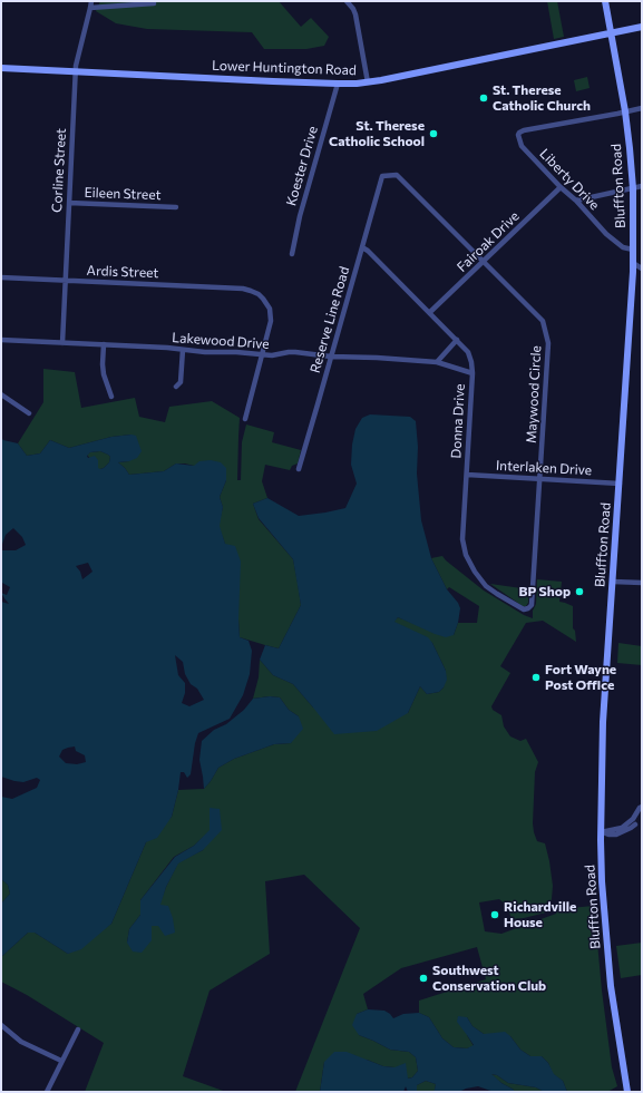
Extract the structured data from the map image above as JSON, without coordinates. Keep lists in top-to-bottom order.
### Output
{
  "streets": {
    "main road": ["Lower Huntington Road", "Bluffton Road"],
    "street": [
      "Koester Drive",
      "Corline Street",
      "Liberty Drive",
      "Eileen Street",
      "Fairoak Drive",
      "Ardis Street",
      "Reserve Line Road",
      "Lakewood Drive",
      "Maywood Circle",
      "Donna Drive",
      "Interlaken Drive"
    ]
  },
  "crossings": [
    ["Lower Huntington Road", "Koester Drive"],
    ["Lower Huntington Road", "Corline Street"],
    ["Lower Huntington Road", "Bluffton Road"],
    ["Corline Street", "Eileen Street"],
    ["Corline Street", "Ardis Street"],
    ["Corline Street", "Lakewood Drive"],
    ["Liberty Drive", "Bluffton Road"],
    ["Liberty Drive", "Fairoak Drive"],
    ["Bluffton Road", "Interlaken Drive"],
    ["Fairoak Drive", "Maywood Circle"],
    ["Fairoak Drive", "Donna Drive"],
    ["Ardis Street", "Lakewood Drive"],
    ["Reserve Line Road", "Lakewood Drive"],
    ["Reserve Line Road", "Maywood Circle"],
    ["Reserve Line Road", "Donna Drive"],
    ["Lakewood Drive", "Donna Drive"],
    ["Maywood Circle", "Donna Drive"],
    ["Maywood Circle", "Interlaken Drive"],
    ["Donna Drive", "Interlaken Drive"]
  ],
  "places": [
    "St. Therese Catholic Church",
    "St. Therese Catholic School",
    "BP Shop",
    "Fort Wayne Post Office",
    "Richardville House",
    "Southwest Conservation Club"
  ]
}
